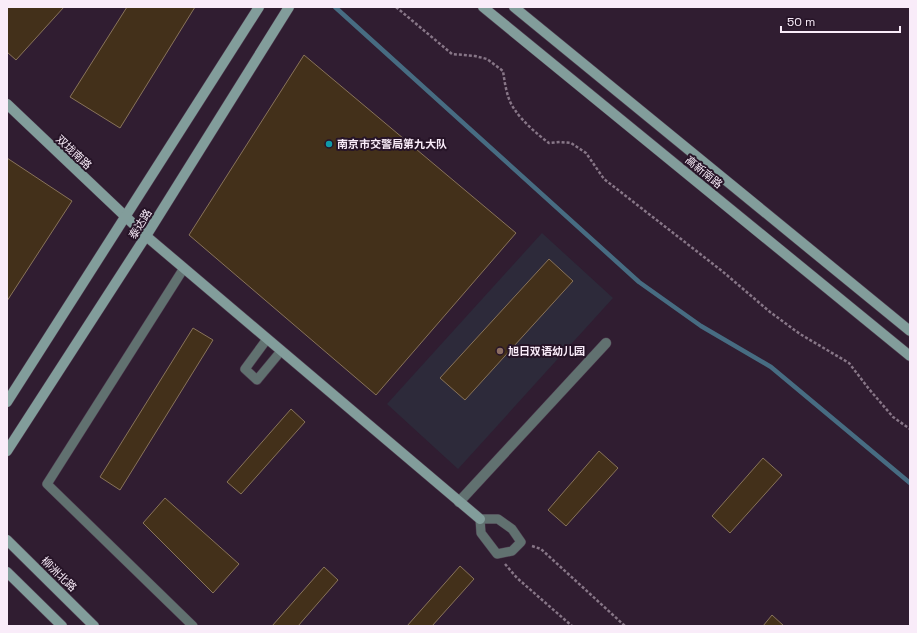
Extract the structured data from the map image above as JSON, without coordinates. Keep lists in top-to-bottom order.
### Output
{
  "streets": {
    "street": [
      "双垅南路",
      "高新南路",
      "泰达路",
      "柳洲北路"
    ]
  },
  "crossings": [
    ["双垅南路", "泰达路"]
  ],
  "places": ["南京市交警局第九大队", "旭日双语幼儿园"],
  "scale_bar": "50 m"
}
